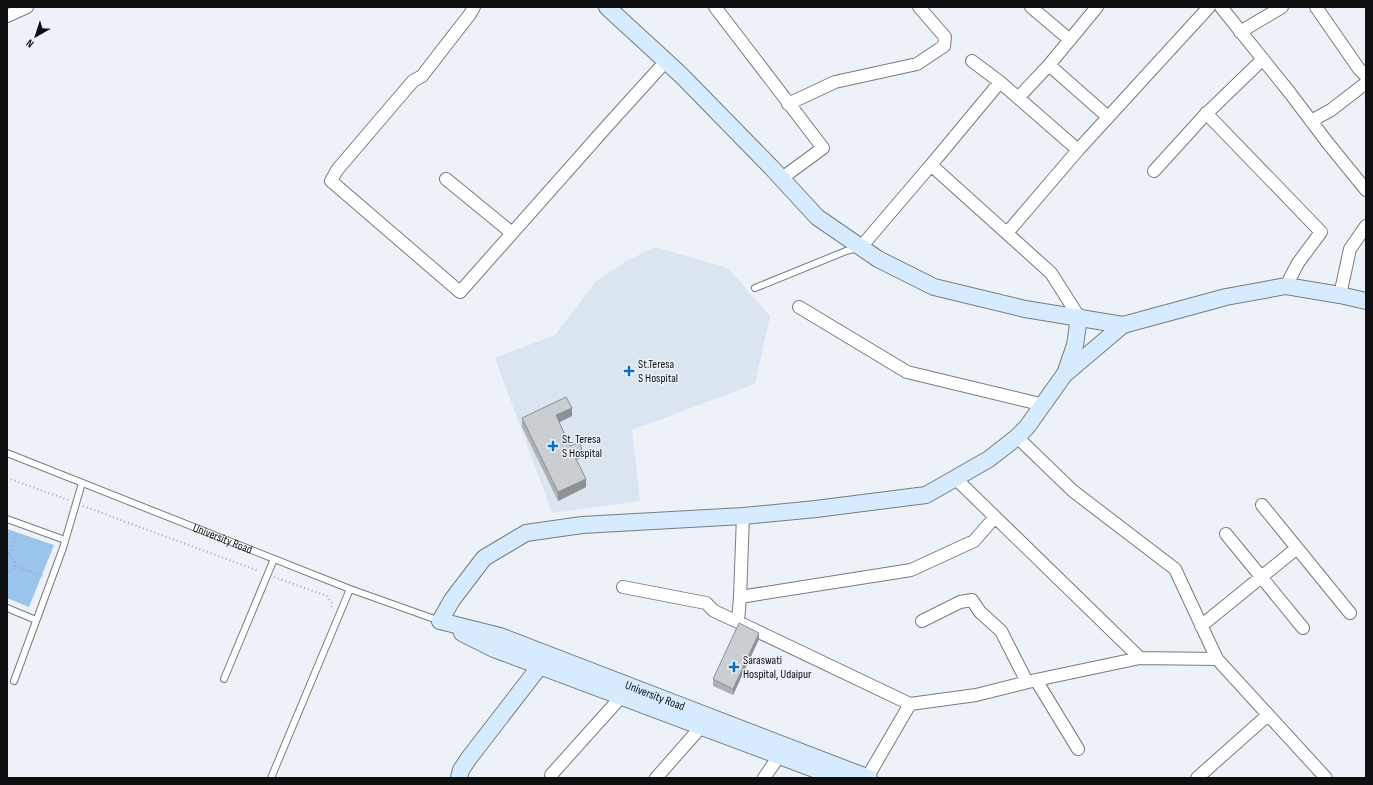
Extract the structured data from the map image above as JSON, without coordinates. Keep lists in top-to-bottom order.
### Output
{
  "streets": {
    "street": ["University Road"]
  },
  "places": {
    "health": ["St.Teresa S Hospital", "St. Teresa S Hospital", "Saraswati Hospital, Udaipur"]
  },
  "north": "bottom left"
}
